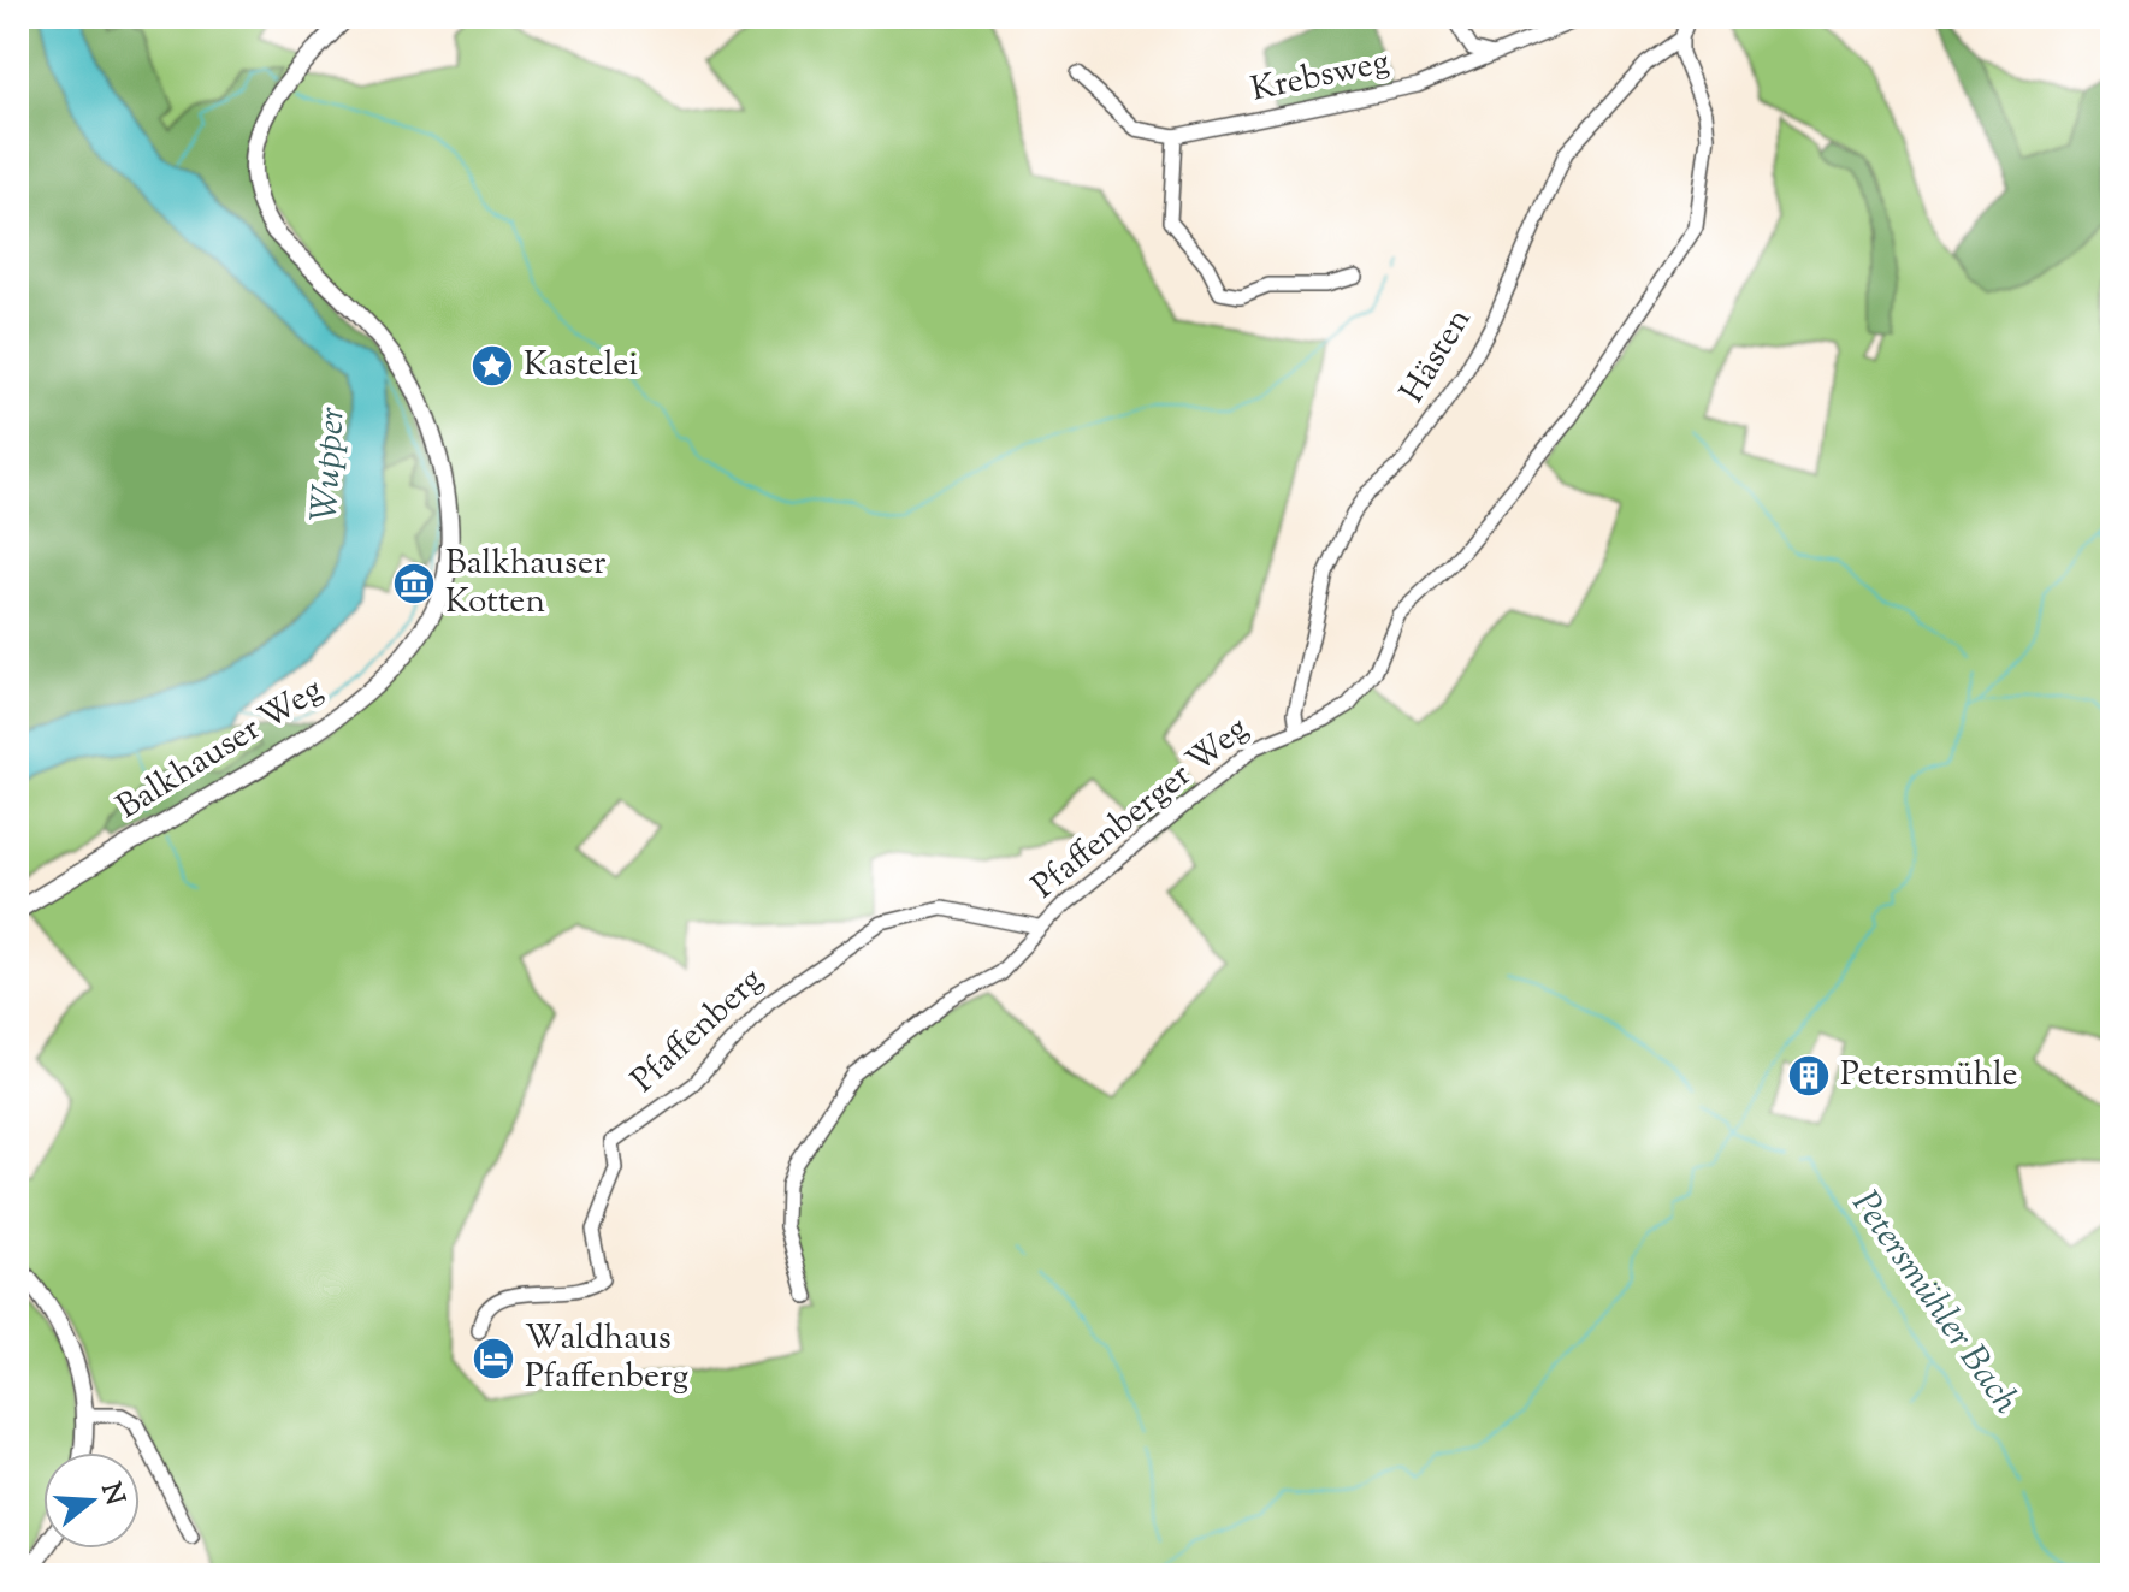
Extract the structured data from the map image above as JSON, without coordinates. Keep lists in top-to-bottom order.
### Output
{
  "streets": {
    "main road": ["Balkhauser Weg"],
    "street": [
      "Krebsweg",
      "Hästen",
      "Pfaffenberger Weg",
      "Pfaffenberg"
    ]
  },
  "crossings": [
    ["Hästen", "Pfaffenberger Weg"],
    ["Pfaffenberger Weg", "Pfaffenberg"]
  ],
  "water": ["Wupper", "Petersmühler Bach"],
  "places": {
    "place": ["Kastelei"],
    "museum": ["Balkhauser Kotten"],
    "building": ["Petersmühle"],
    "hotel": ["Waldhaus Pfaffenberg"]
  },
  "north": "right"
}
